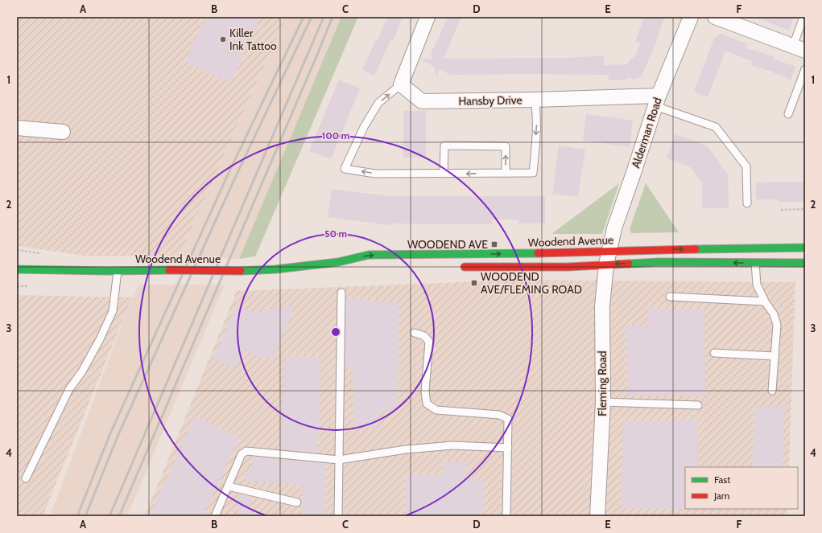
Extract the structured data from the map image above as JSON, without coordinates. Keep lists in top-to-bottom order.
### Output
{
  "streets": {
    "street": [
      "Hansby Drive",
      "Alderman Road",
      "Woodend Avenue",
      "Fleming Road"
    ]
  },
  "crossings": [
    ["Hansby Drive", "Alderman Road"],
    ["Alderman Road", "Woodend Avenue"],
    ["Alderman Road", "Fleming Road"],
    ["Woodend Avenue", "Fleming Road"]
  ],
  "places": {
    "other": ["Killer Ink Tattoo"],
    "transit": ["WOODEND AVE", "WOODEND AVE/FLEMING ROAD"]
  },
  "legend": ["Fast", "Jam"],
  "grid": {
    "columns": [
      "A",
      "B",
      "C",
      "D",
      "E",
      "F"
    ],
    "rows": [
      "1",
      "2",
      "3",
      "4"
    ]
  },
  "rings": ["100 m", "50 m"]
}
